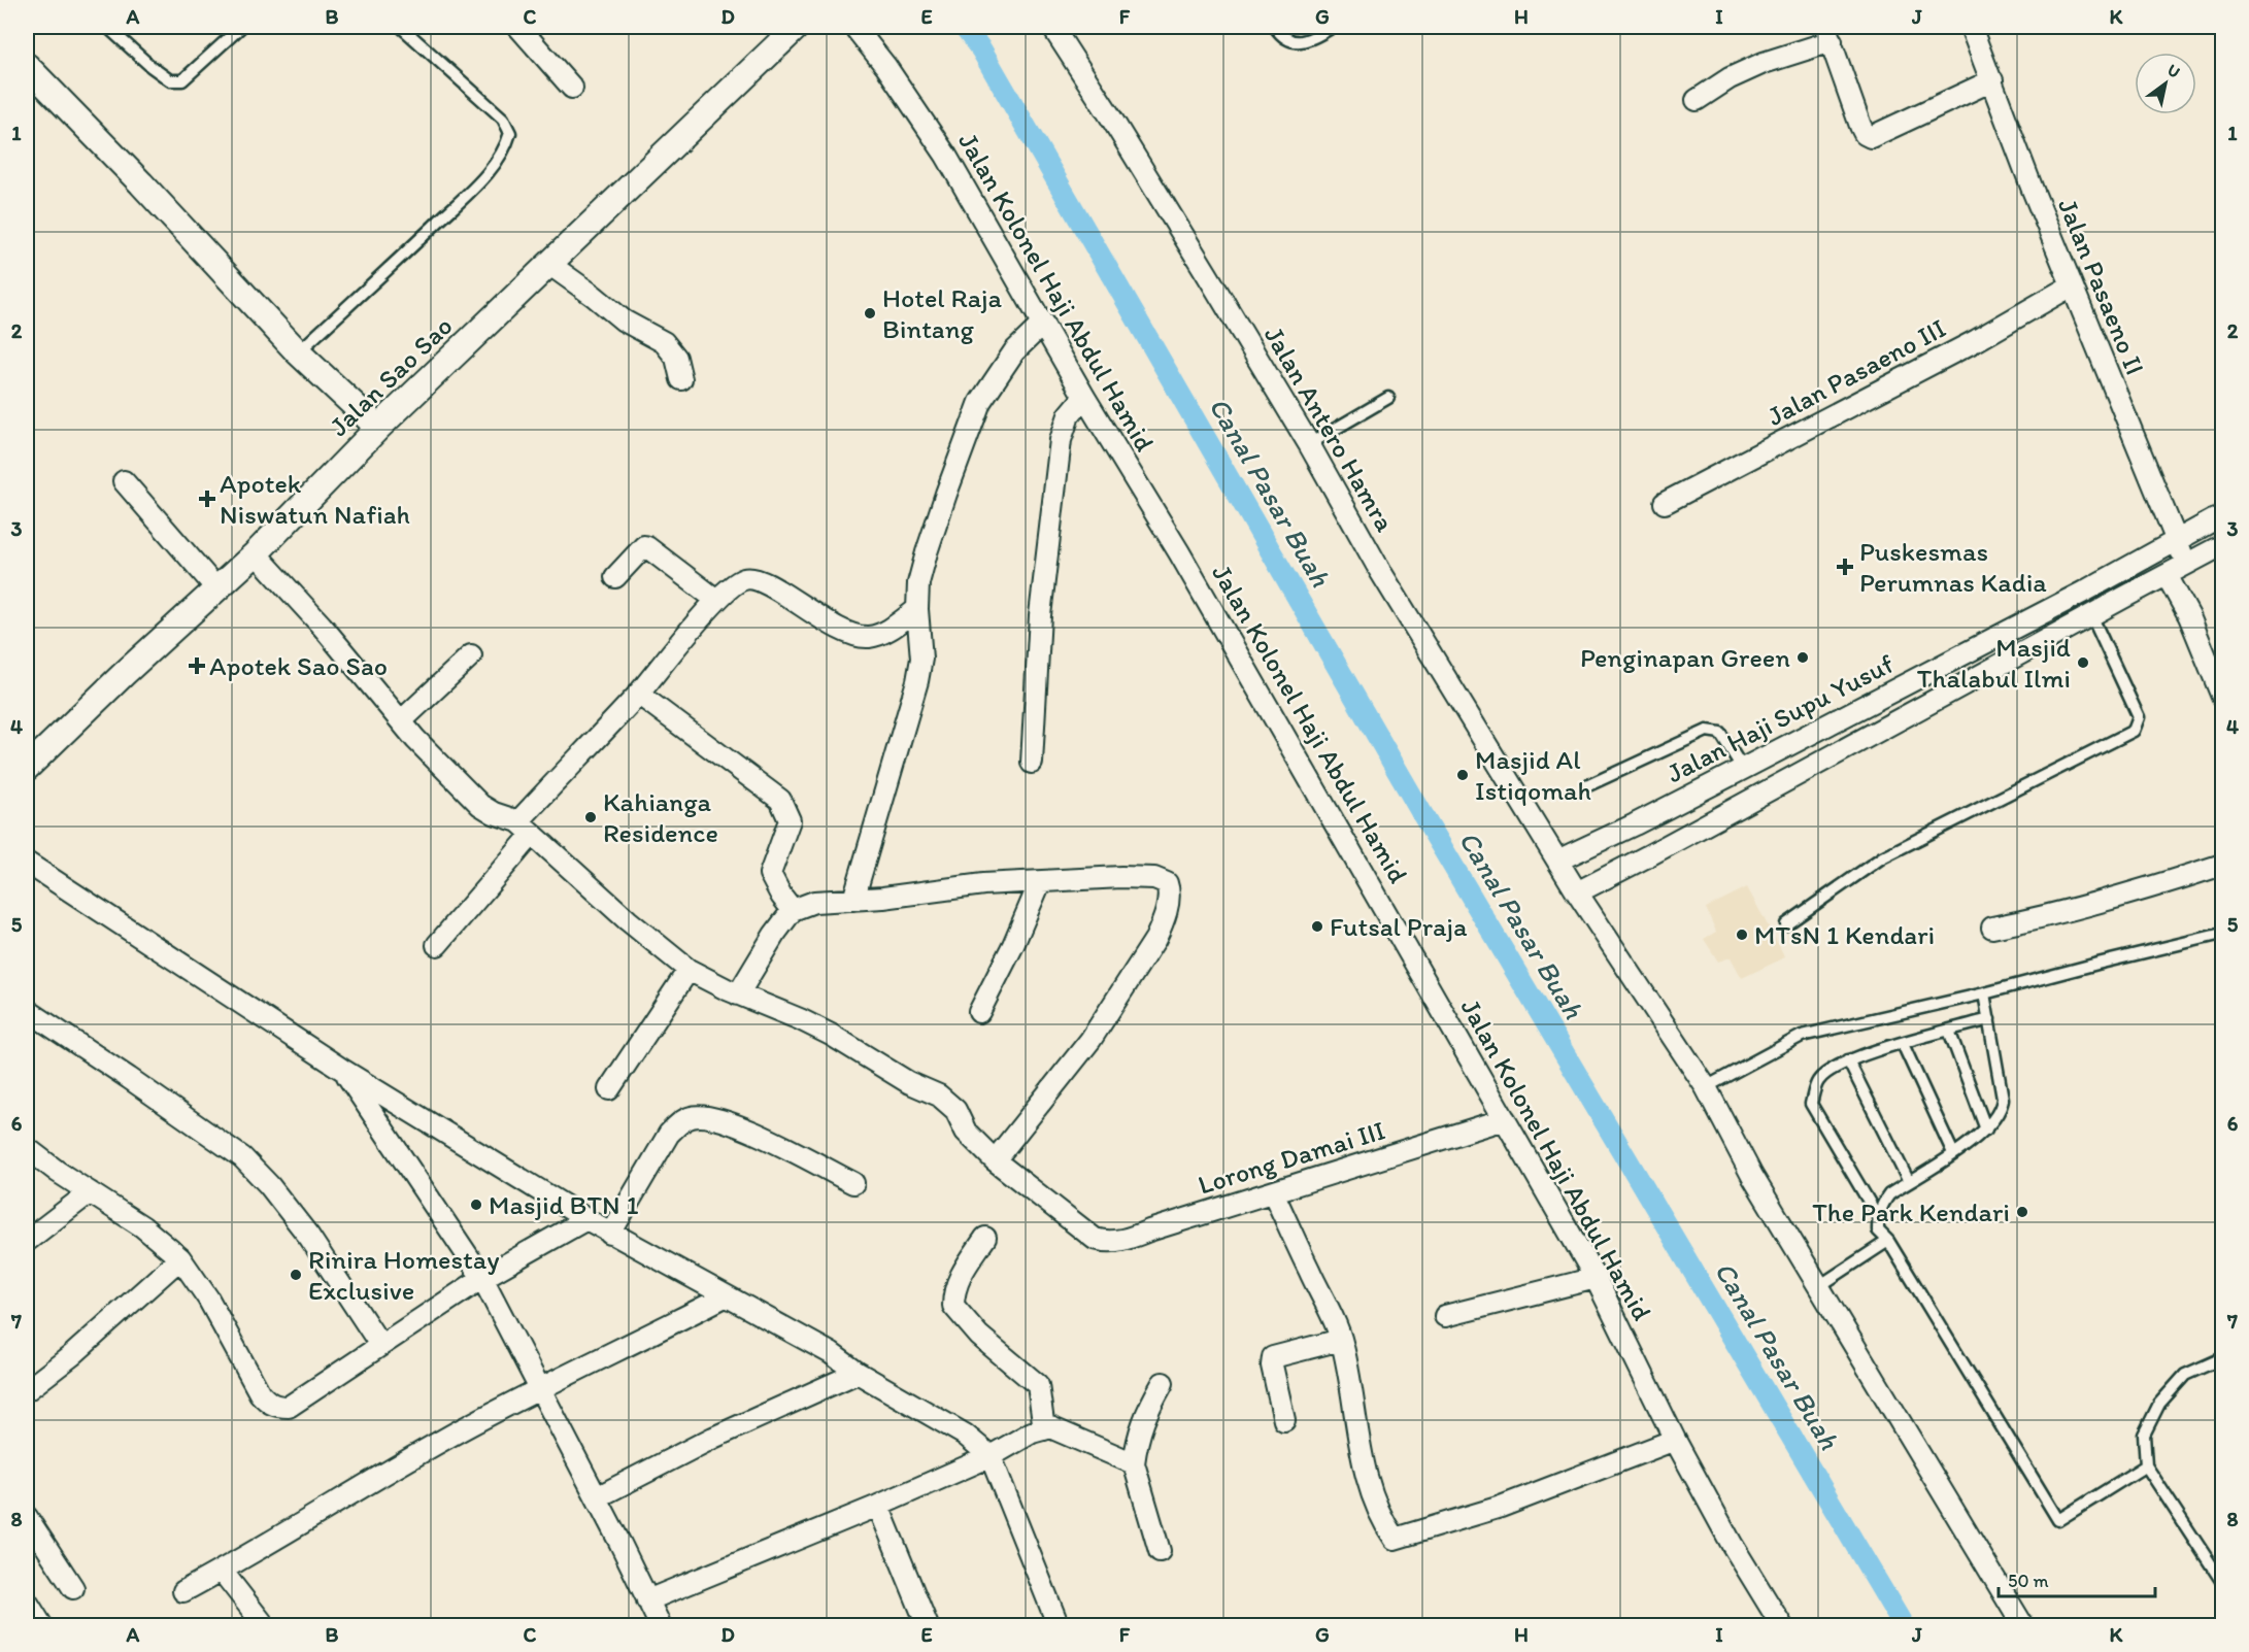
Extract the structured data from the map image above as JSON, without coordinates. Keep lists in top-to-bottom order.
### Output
{
  "streets": {
    "street": [
      "Jalan Pasaeno II",
      "Jalan Kolonel Haji Abdul Hamid",
      "Jalan Pasaeno III",
      "Jalan Sao Sao",
      "Jalan Antero Hamra",
      "Jalan Haji Supu Yusuf",
      "Lorong Damai III"
    ]
  },
  "crossings": [
    ["Jalan Pasaeno II", "Jalan Pasaeno III"],
    ["Jalan Pasaeno II", "Jalan Haji Supu Yusuf"],
    ["Jalan Kolonel Haji Abdul Hamid", "Lorong Damai III"],
    ["Jalan Antero Hamra", "Jalan Haji Supu Yusuf"]
  ],
  "water": ["Canal Pasar Buah"],
  "places": {
    "other": [
      "Hotel Raja Bintang",
      "Penginapan Green",
      "Masjid Thalabul Ilmi",
      "Masjid Al Istiqomah",
      "Kahianga Residence",
      "Futsal Praja",
      "MTsN 1 Kendari",
      "Masjid BTN 1",
      "The Park Kendari",
      "Rinira Homestay Exclusive"
    ],
    "health": ["Apotek Niswatun Nafiah", "Puskesmas Perumnas Kadia", "Apotek Sao Sao"]
  },
  "scale_bar": "50 m",
  "north": "top right",
  "grid": {
    "columns": [
      "A",
      "B",
      "C",
      "D",
      "E",
      "F",
      "G",
      "H",
      "I",
      "J",
      "K"
    ],
    "rows": [
      "1",
      "2",
      "3",
      "4",
      "5",
      "6",
      "7",
      "8"
    ]
  }
}
